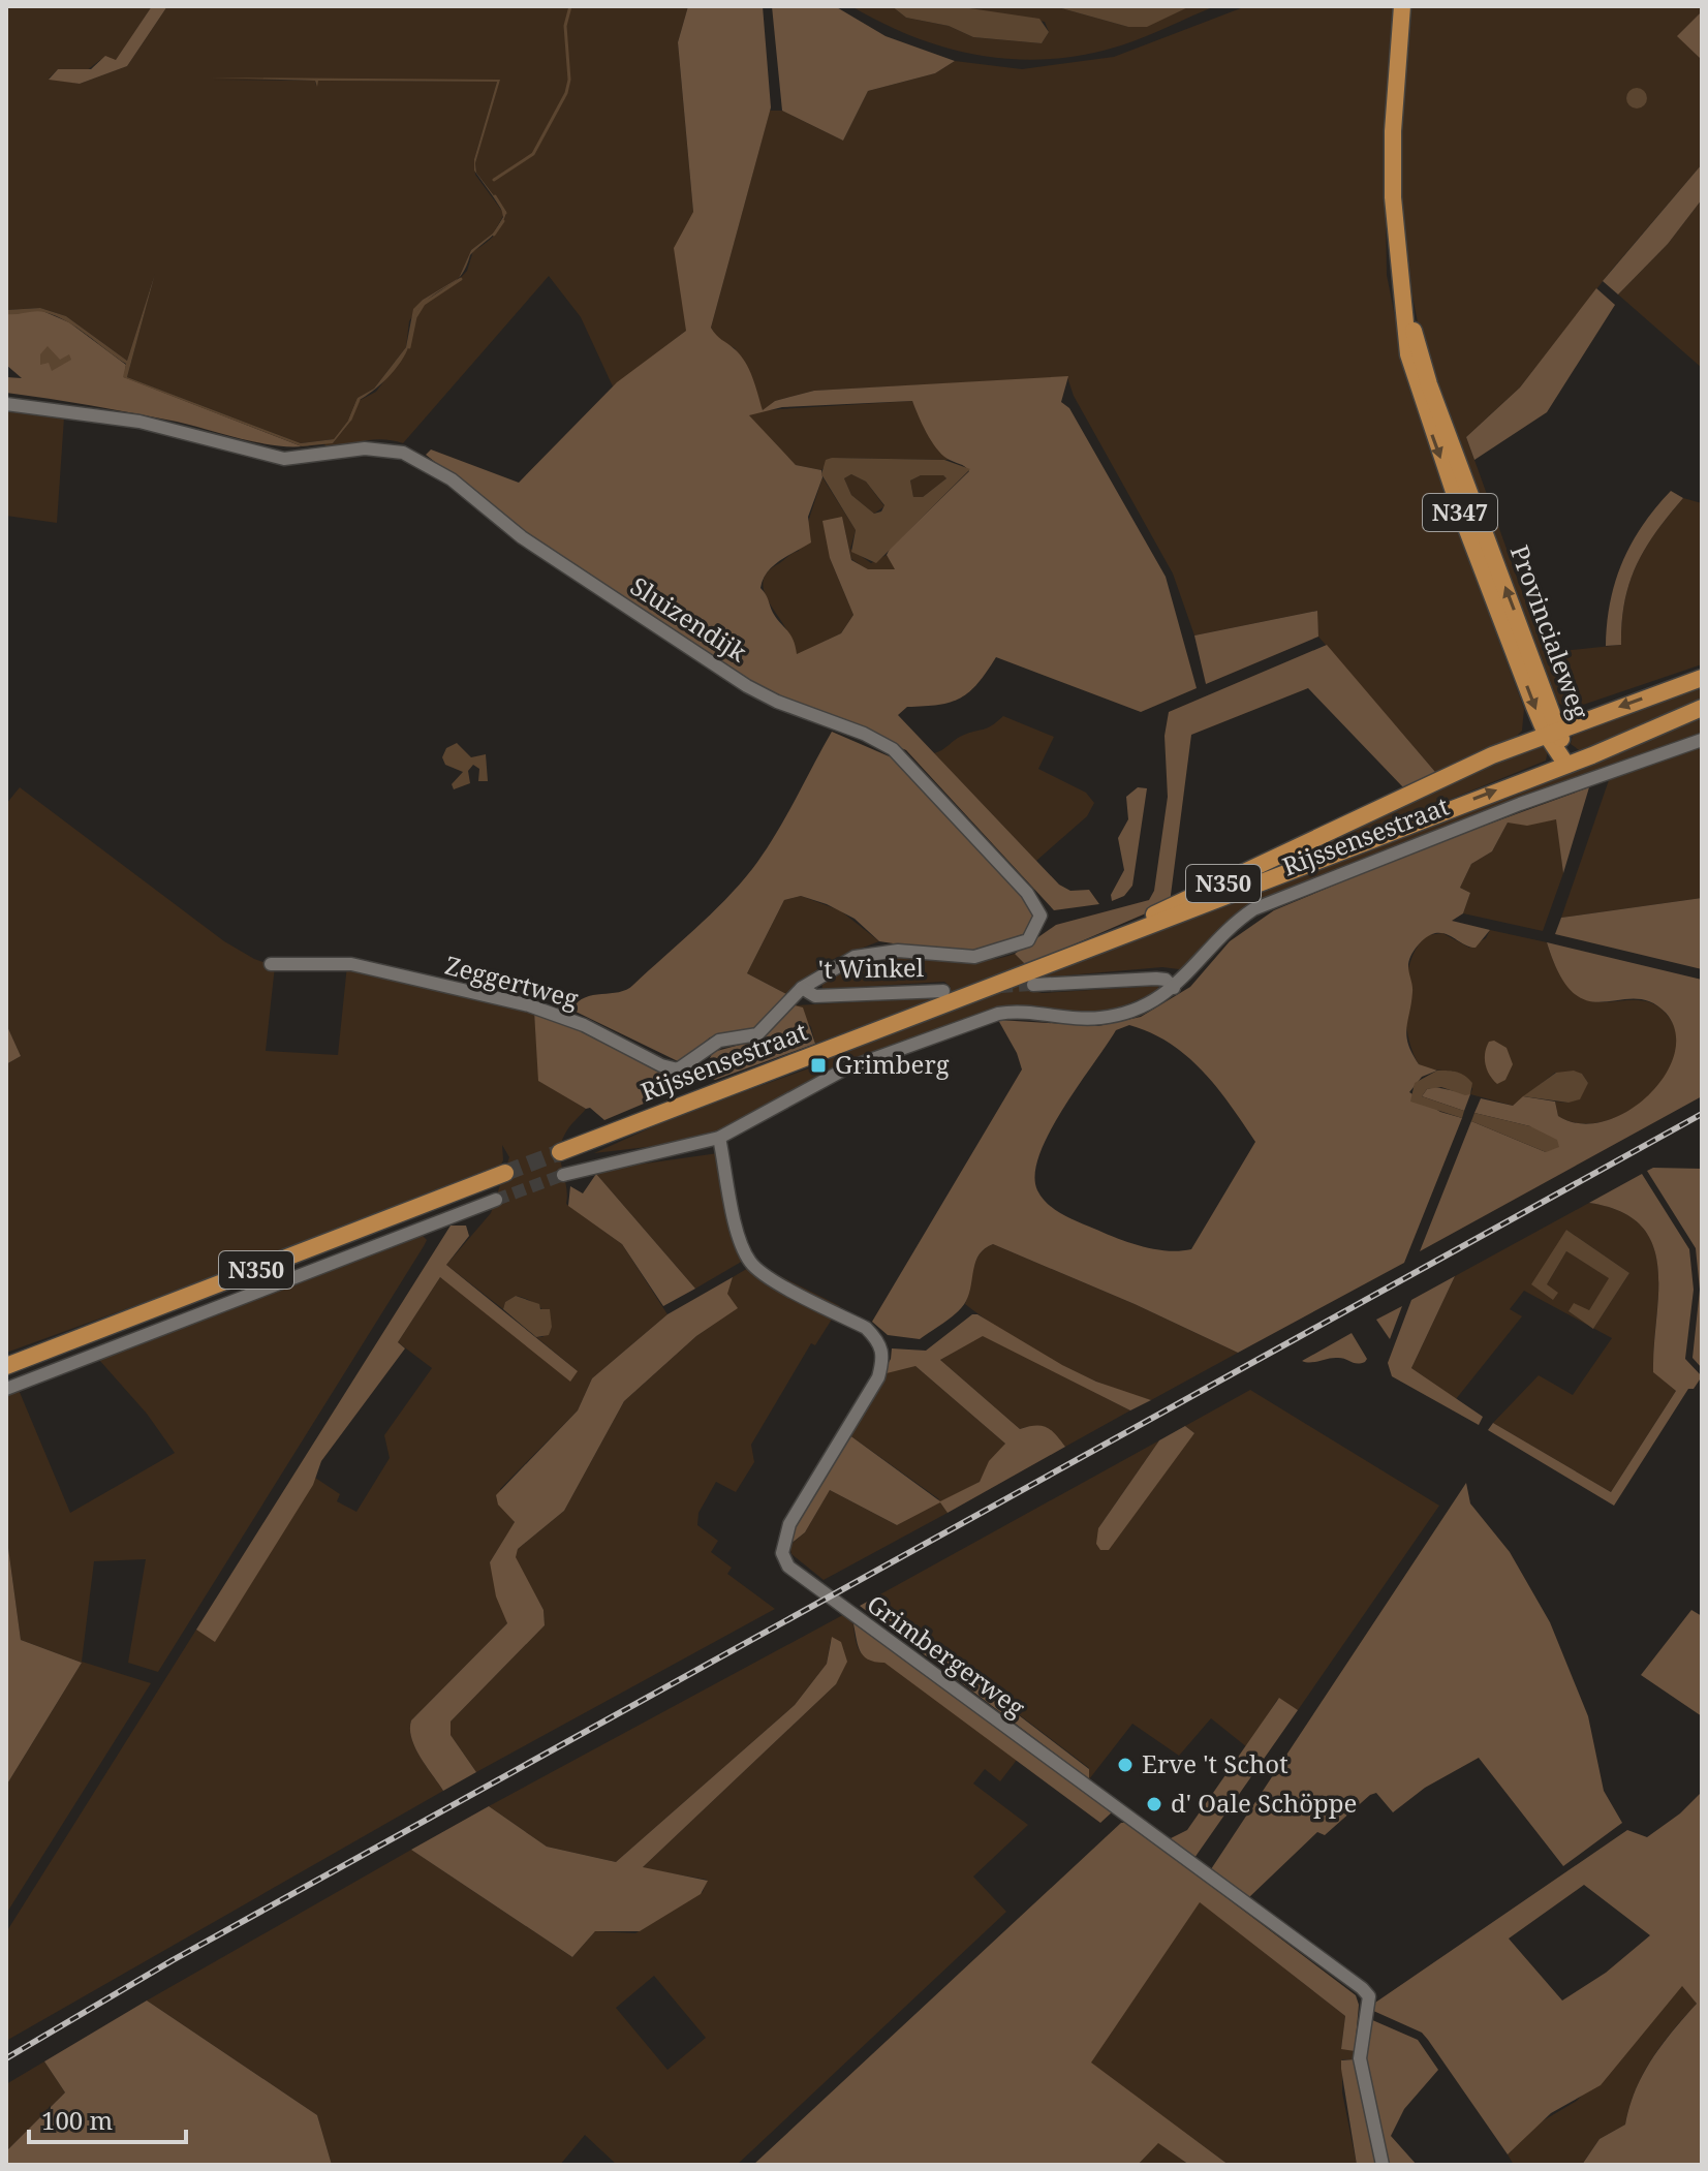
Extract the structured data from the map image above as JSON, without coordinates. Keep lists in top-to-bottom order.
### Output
{
  "streets": {
    "main road": [
      "N347",
      "Provincialeweg",
      "Rijssensestraat",
      "N350"
    ],
    "street": [
      "Sluizendijk",
      "'t Winkel",
      "Zeggertweg",
      "Grimbergerweg"
    ]
  },
  "crossings": [
    ["N347", "Provincialeweg"],
    ["N347", "Rijssensestraat"],
    ["Sluizendijk", "'t Winkel"],
    ["Sluizendijk", "Zeggertweg"],
    ["Provincialeweg", "Rijssensestraat"],
    ["Rijssensestraat", "Grimbergerweg"],
    ["'t Winkel", "Zeggertweg"]
  ],
  "places": {
    "transit": ["Grimberg"],
    "other": ["Erve 't Schot", "d' Oale Schöppe"]
  },
  "scale_bar": "100 m"
}
